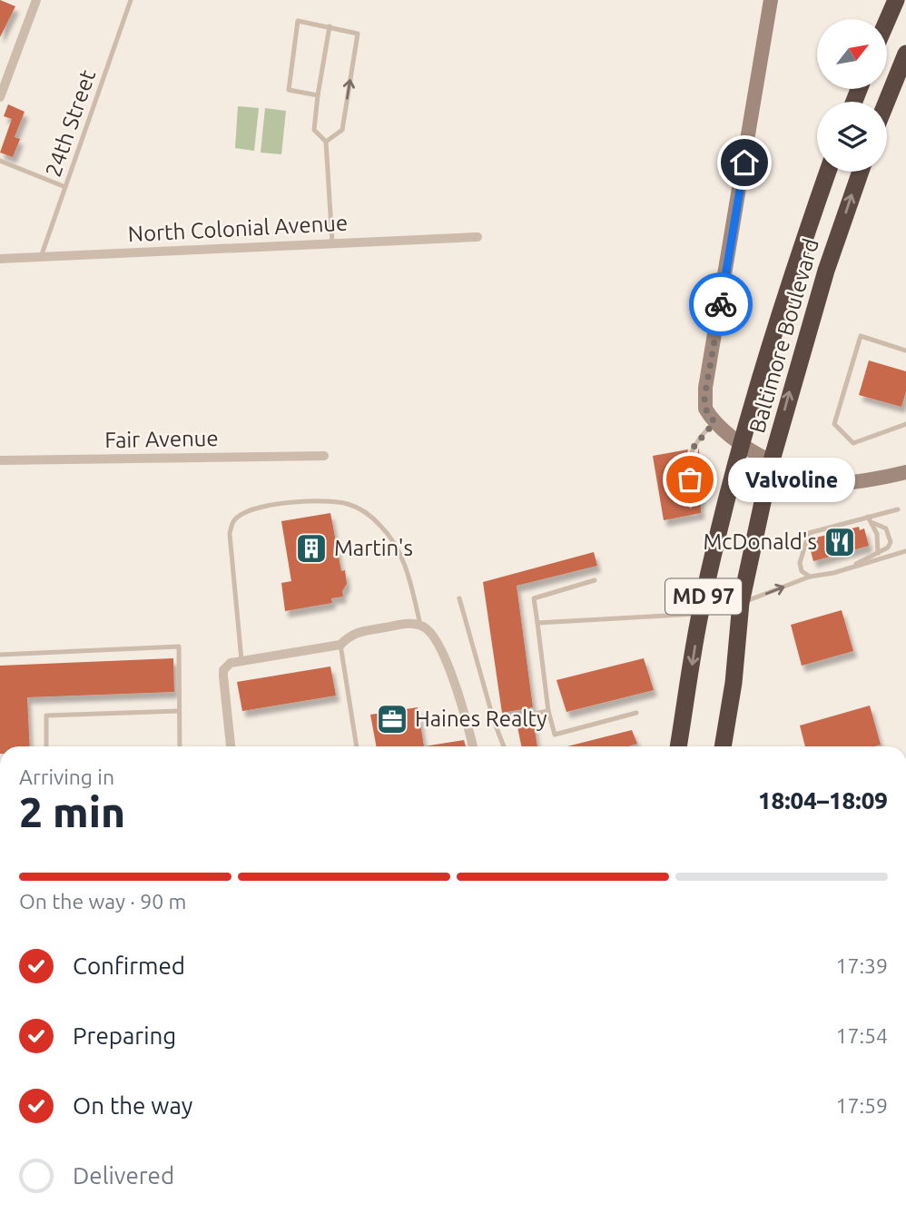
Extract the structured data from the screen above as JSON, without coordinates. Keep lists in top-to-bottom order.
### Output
{
  "streets": {
    "highway": ["Baltimore Boulevard", "MD 97"],
    "street": ["North Colonial Avenue", "Fair Avenue"],
    "lane": ["24th Street"]
  },
  "crossings": [
    ["24th Street", "North Colonial Avenue"]
  ],
  "places": {
    "other": ["Valvoline"],
    "restaurant": ["McDonald's"],
    "building": ["Martin's"],
    "office": ["Haines Realty"]
  },
  "north": "top right",
  "page": {
    "bubble": "Valvoline",
    "heading": ["2 min", "Arriving in", "18:04–18:09"],
    "bar": "On the way · 90 m",
    "list": [
      ["Confirmed", "17:39"],
      ["Preparing", "17:54"],
      ["On the way", "17:59"],
      "Delivered"
    ]
  }
}
